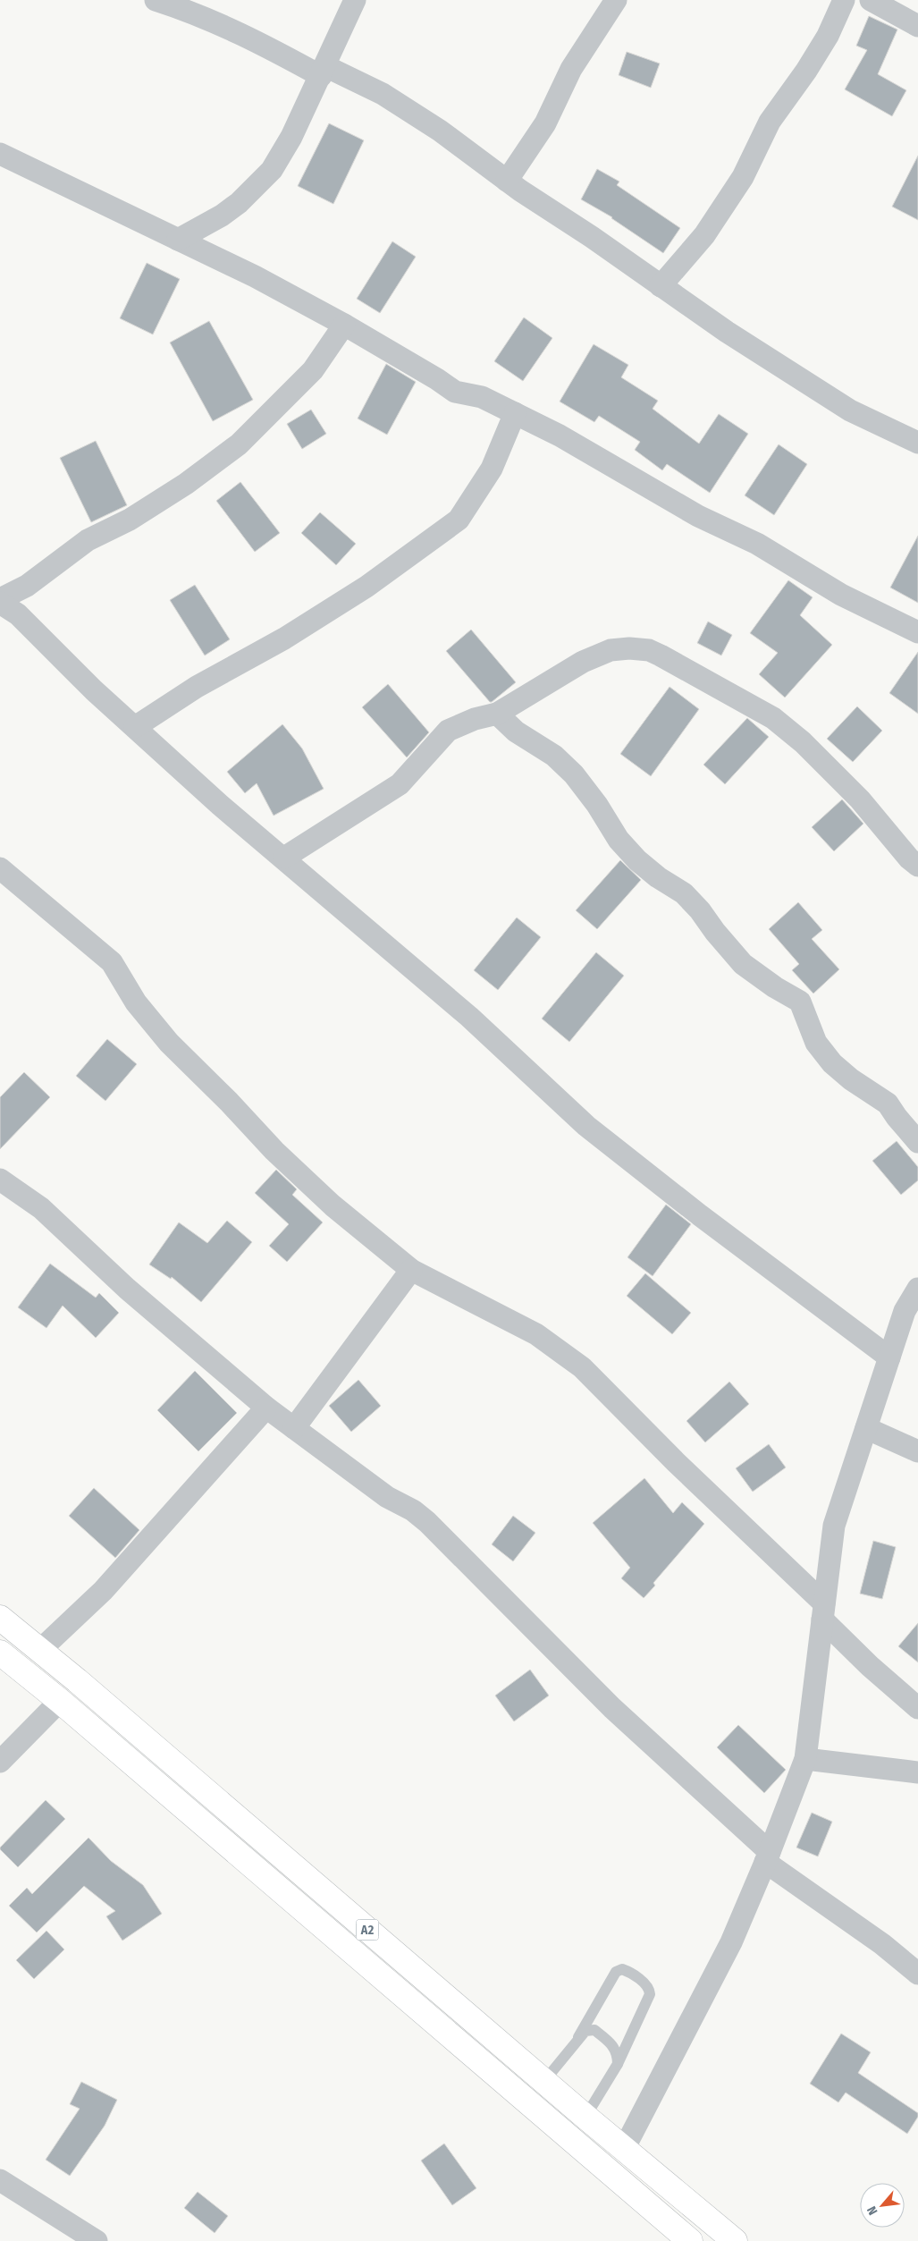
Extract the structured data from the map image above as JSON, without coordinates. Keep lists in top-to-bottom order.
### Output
{
  "streets": {
    "highway": ["A2"]
  },
  "north": "bottom left"
}
